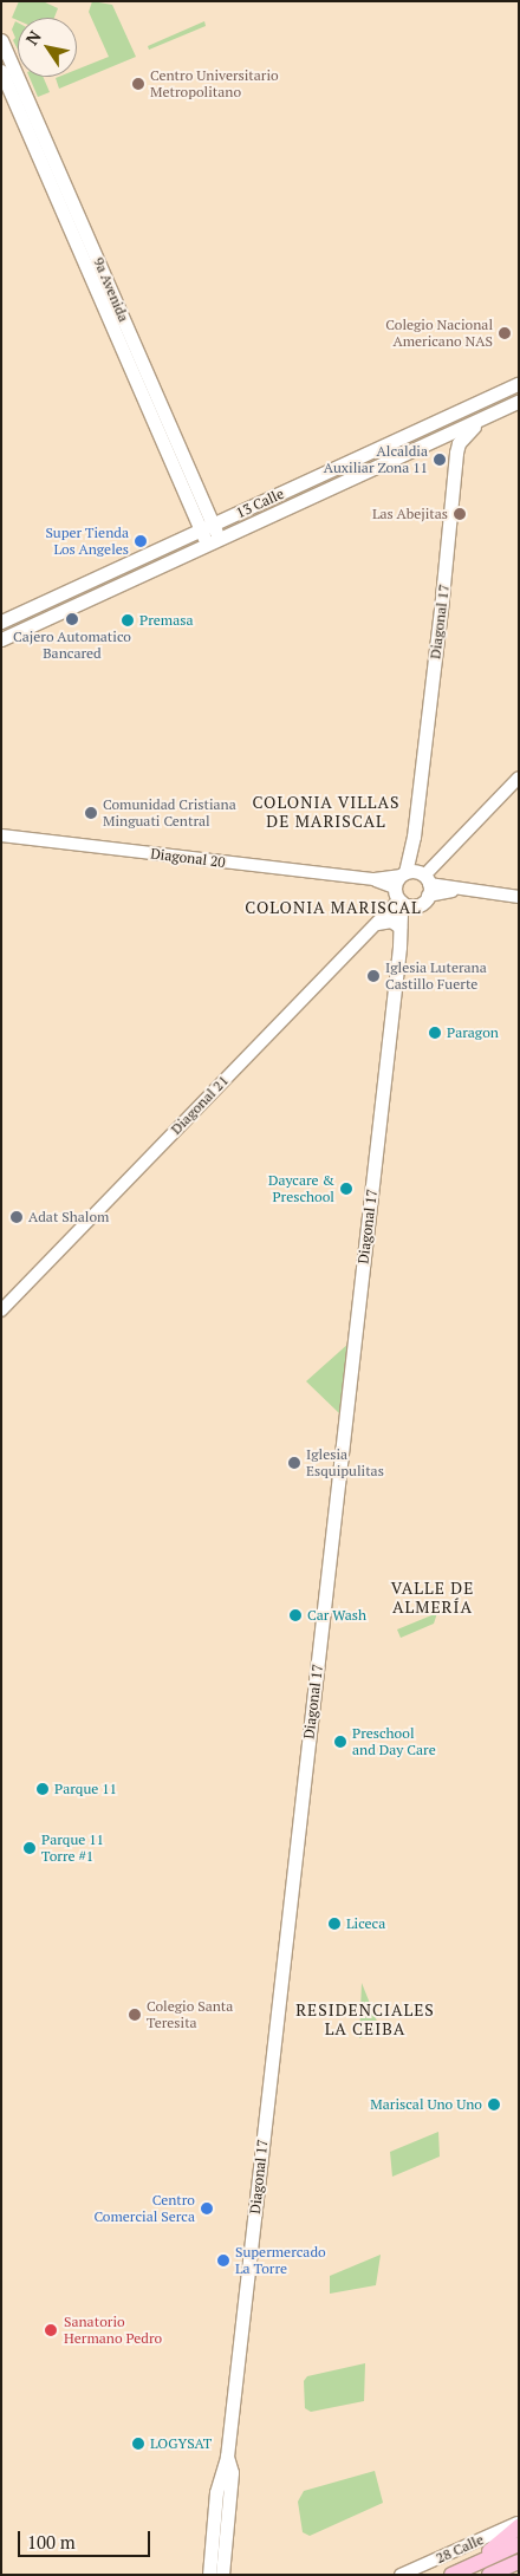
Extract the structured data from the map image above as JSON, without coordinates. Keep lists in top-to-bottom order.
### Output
{
  "streets": {
    "main road": ["9a Avenida", "13 Calle", "Diagonal 17"],
    "street": ["Diagonal 20", "Diagonal 21", "28 Calle"]
  },
  "crossings": [
    ["9a Avenida", "13 Calle"],
    ["13 Calle", "Diagonal 17"],
    ["Diagonal 17", "Diagonal 20"],
    ["Diagonal 17", "Diagonal 21"],
    ["Diagonal 20", "Diagonal 21"]
  ],
  "districts": [
    "COLONIA VILLAS DE MARISCAL",
    "COLONIA MARISCAL",
    "VALLE DE ALMERÍA",
    "RESIDENCIALES LA CEIBA"
  ],
  "places": [
    "Centro Universitario Metropolitano",
    "Colegio Nacional Americano NAS",
    "Alcaldia Auxiliar Zona 11",
    "Las Abejitas",
    "Super Tienda Los Angeles",
    "Cajero Automatico Bancared",
    "Premasa",
    "Comunidad Cristiana Minguati Central",
    "Iglesia Luterana Castillo Fuerte",
    "Paragon",
    "Daycare & Preschool",
    "Adat Shalom",
    "Iglesia Esquipulitas",
    "Car Wash",
    "Preschool and Day Care",
    "Parque 11",
    "Parque 11 Torre #1",
    "Liceca",
    "Colegio Santa Teresita",
    "Mariscal Uno Uno",
    "Centro Comercial Serca",
    "Supermercado La Torre",
    "Sanatorio Hermano Pedro",
    "LOGYSAT"
  ],
  "scale_bar": "100 m",
  "north": "top left"
}
